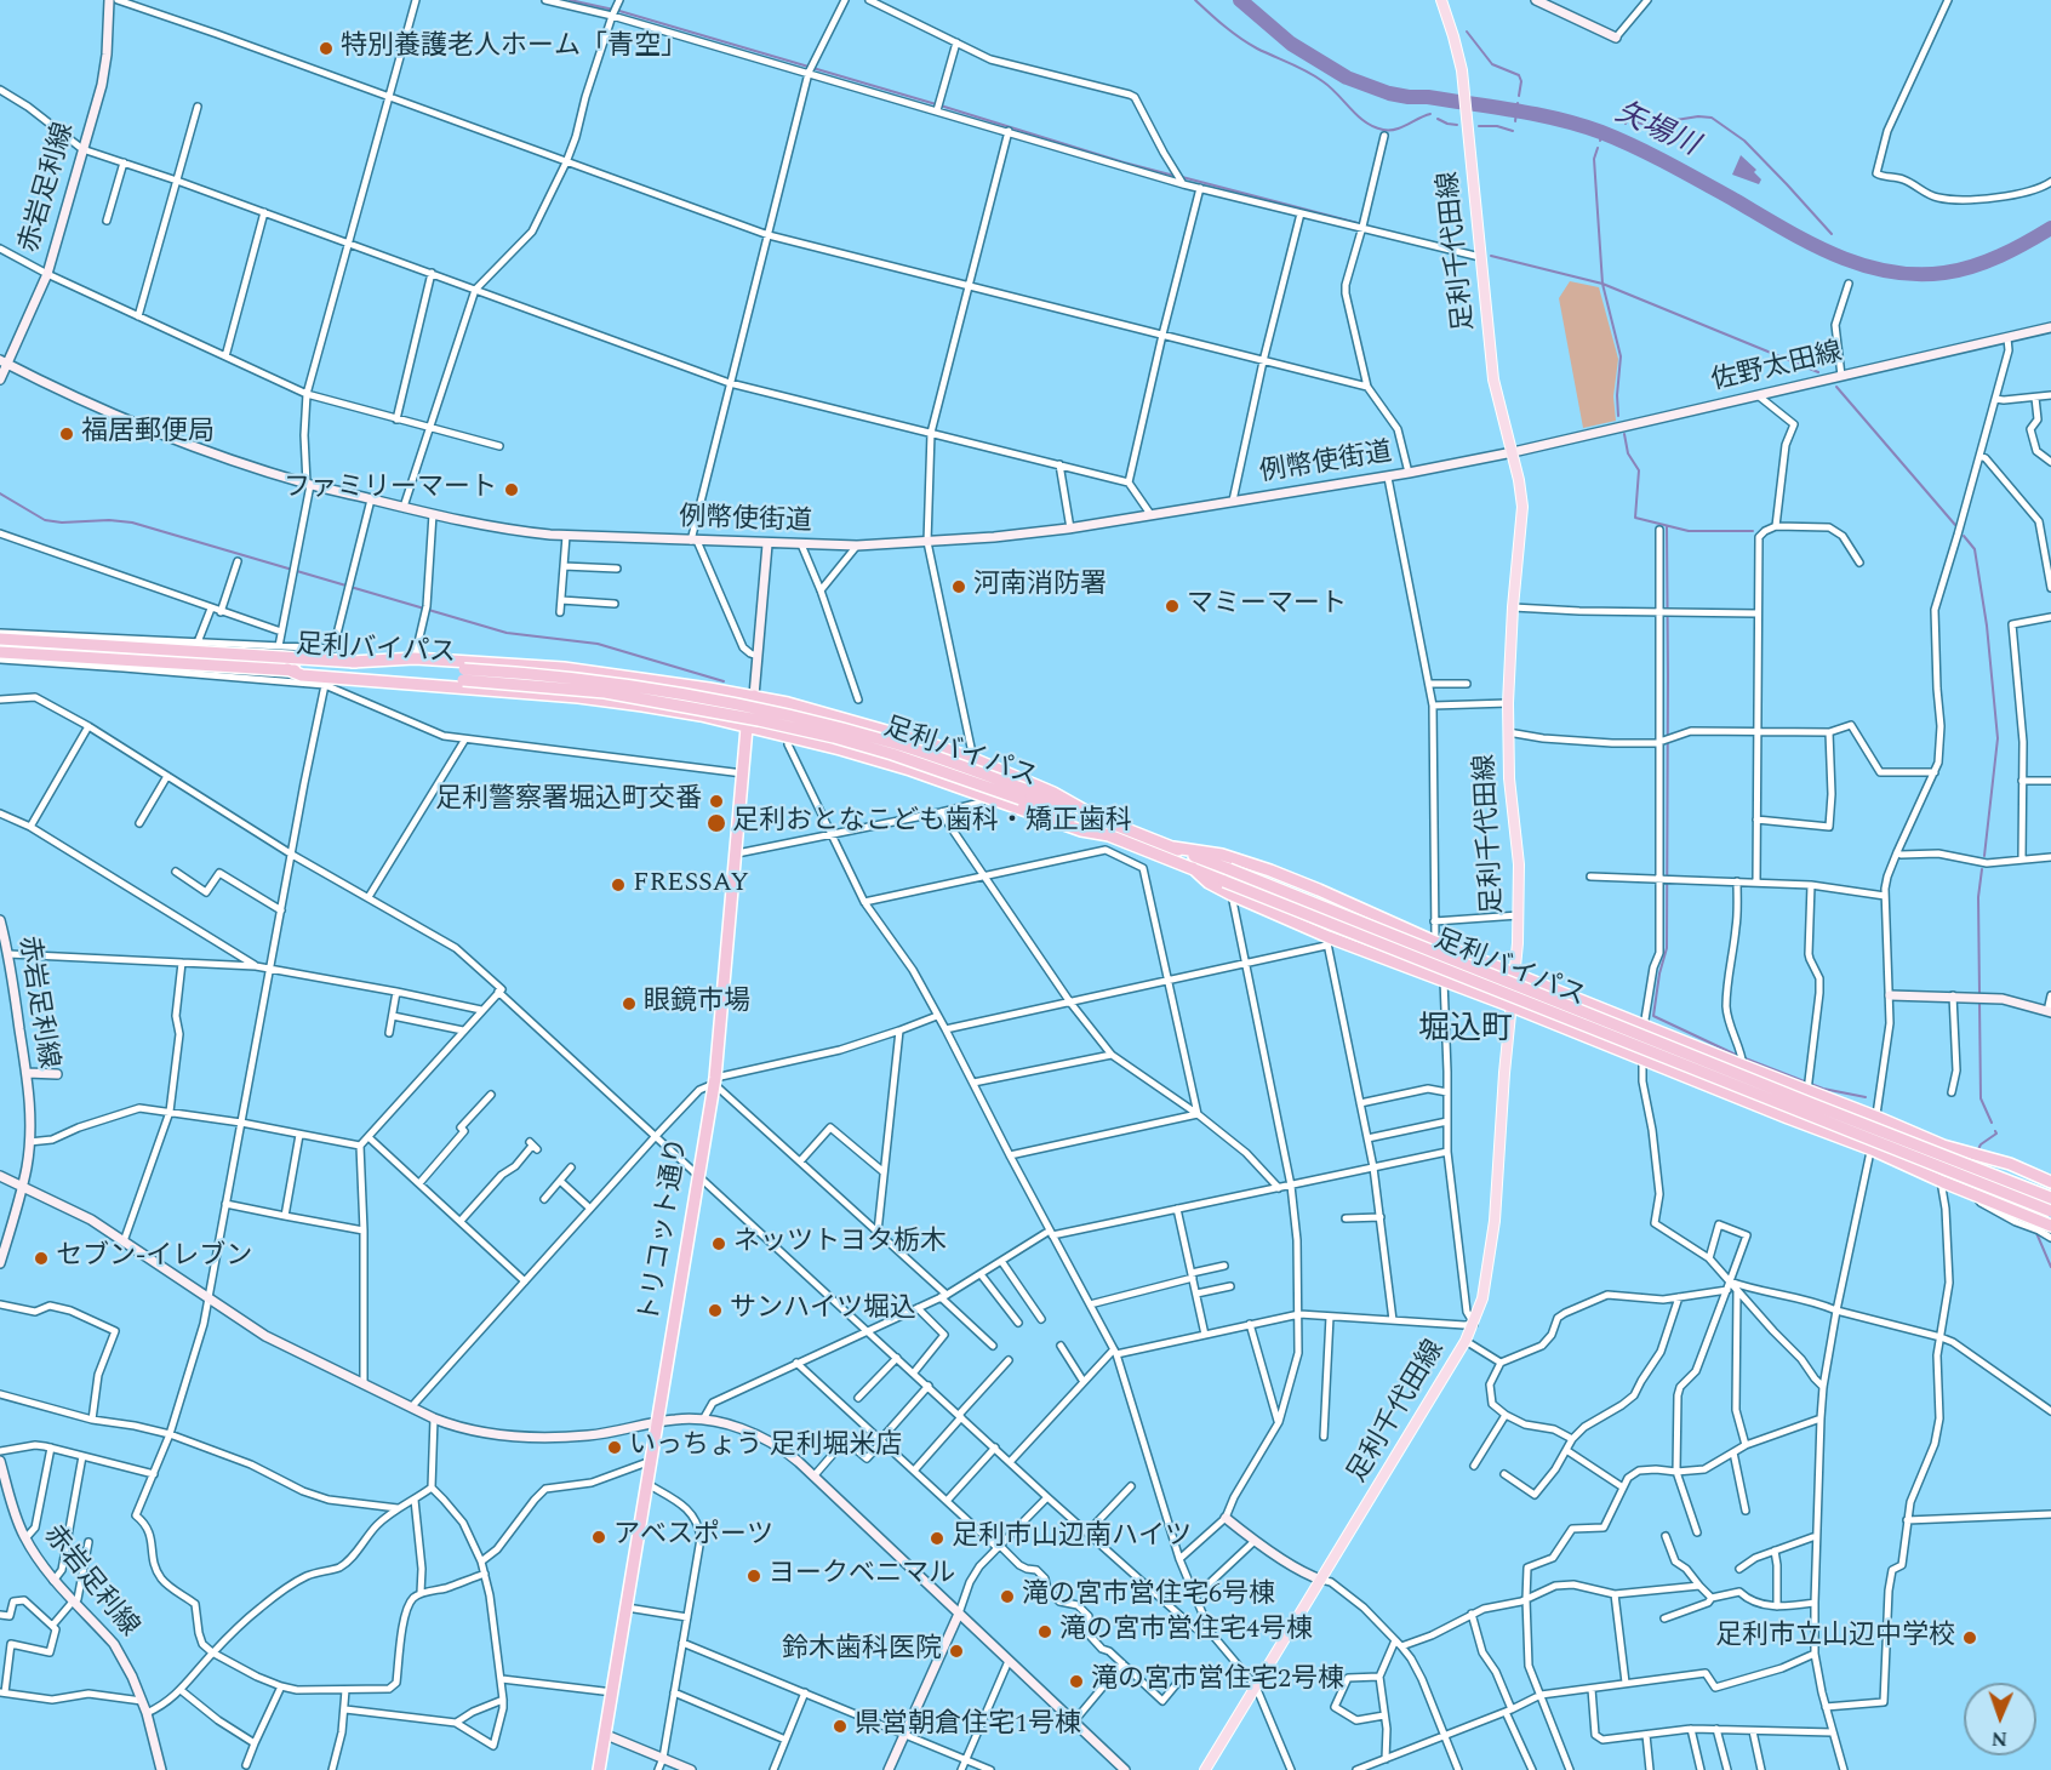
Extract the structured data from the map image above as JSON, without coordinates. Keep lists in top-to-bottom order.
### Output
{
  "streets": {
    "highway": ["足利バイパス", "トリコット通り"],
    "main road": [
      "赤岩足利線",
      "足利千代田線",
      "佐野太田線",
      "例幣使街道"
    ]
  },
  "crossings": [
    ["赤岩足利線", "例幣使街道"],
    ["足利千代田線", "佐野太田線"],
    ["足利千代田線", "例幣使街道"],
    ["佐野太田線", "例幣使街道"]
  ],
  "districts": ["堀込町"],
  "water": ["矢場川"],
  "places": [
    "特別養護老人ホーム「青空」",
    "福居郵便局",
    "ファミリーマート",
    "河南消防署",
    "マミーマート",
    "足利警察署堀込町交番",
    "足利おとなこども歯科・矯正歯科",
    "FRESSAY",
    "眼鏡市場",
    "ネッツトヨタ栃木",
    "セブン-イレブン",
    "サンハイツ堀込",
    "いっちょう 足利堀米店",
    "アベスポーツ",
    "足利市山辺南ハイツ",
    "ヨークベニマル",
    "滝の宮市営住宅6号棟",
    "滝の宮市営住宅4号棟",
    "足利市立山辺中学校",
    "鈴木歯科医院",
    "滝の宮市営住宅2号棟",
    "県営朝倉住宅1号棟"
  ],
  "north": "bottom"
}
